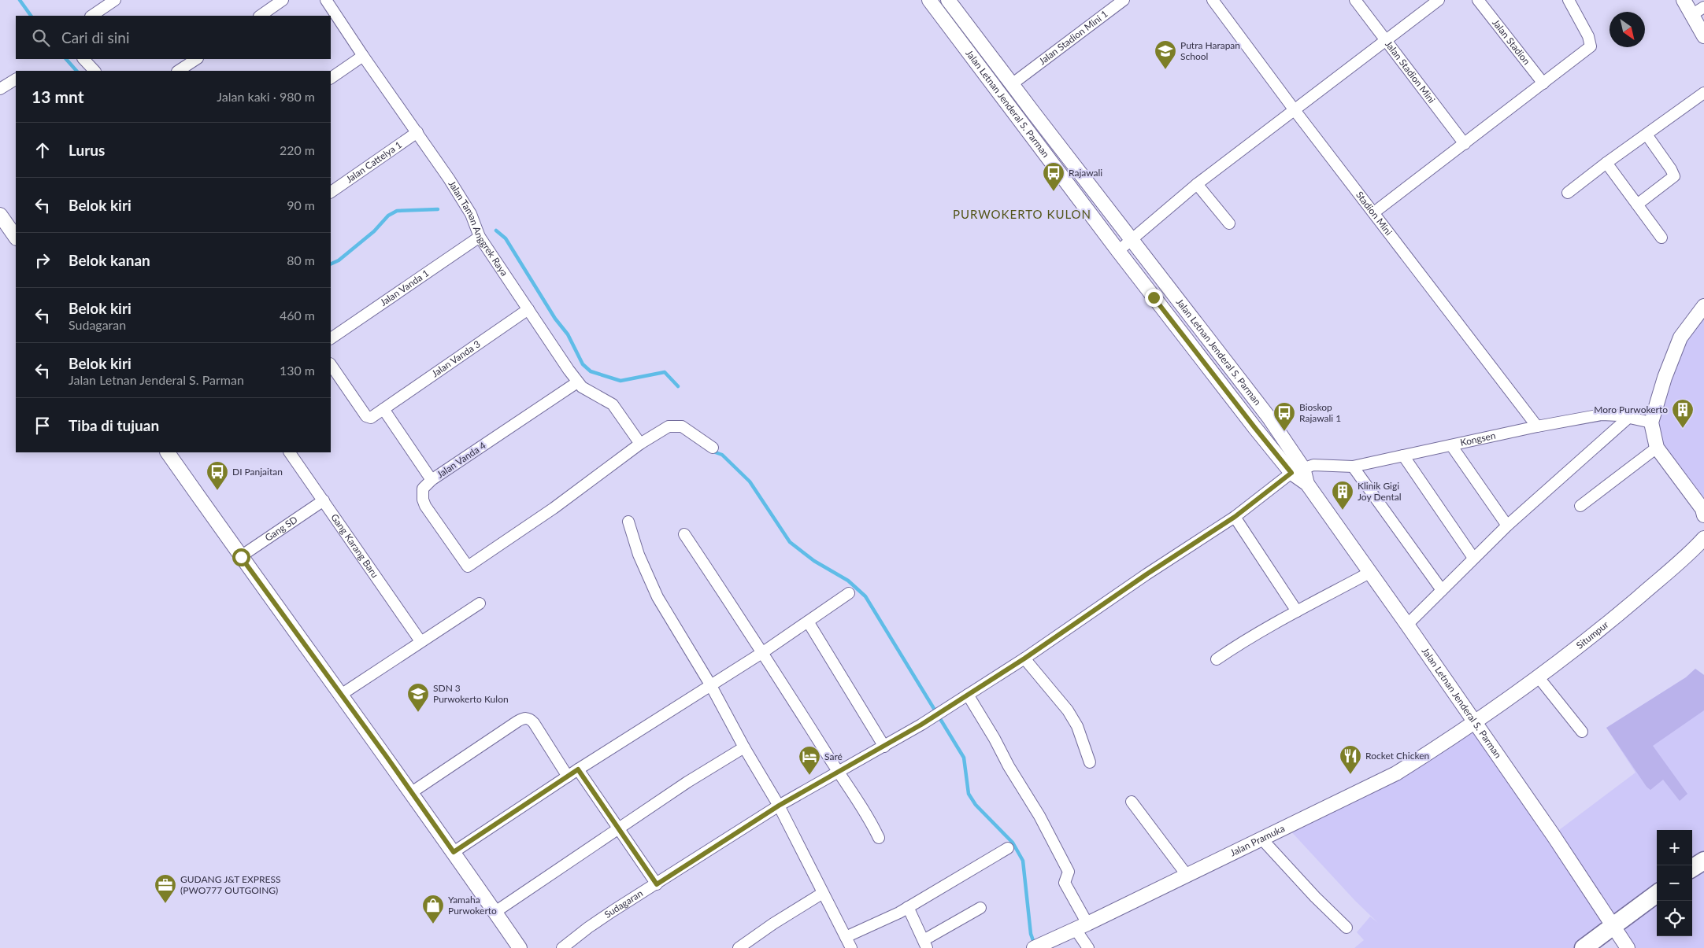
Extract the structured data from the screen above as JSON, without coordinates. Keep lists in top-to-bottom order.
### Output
{
  "streets": {
    "street": [
      "Jalan Stadion Mini 1",
      "Jalan Stadion",
      "Jalan Stadion Mini",
      "Jalan Letnan Jenderal S. Parman",
      "Jalan Cattelya 1",
      "Stadion Mini",
      "Jalan Taman Anggrek Raya",
      "Jalan Vanda 1",
      "Jalan Vanda 3",
      "Kongsen",
      "Jalan Vanda 4",
      "Gang SD",
      "Gang Karang Baru",
      "Situmpur",
      "Jalan Pramuka",
      "Sudagaran"
    ]
  },
  "crossings": [
    ["Jalan Stadion Mini 1", "Jalan Letnan Jenderal S. Parman"],
    ["Jalan Letnan Jenderal S. Parman", "Kongsen"],
    ["Jalan Letnan Jenderal S. Parman", "Situmpur"],
    ["Jalan Letnan Jenderal S. Parman", "Jalan Pramuka"],
    ["Jalan Letnan Jenderal S. Parman", "Sudagaran"],
    ["Jalan Cattelya 1", "Jalan Taman Anggrek Raya"],
    ["Stadion Mini", "Kongsen"],
    ["Jalan Taman Anggrek Raya", "Jalan Vanda 1"],
    ["Jalan Taman Anggrek Raya", "Jalan Vanda 3"],
    ["Jalan Taman Anggrek Raya", "Jalan Vanda 4"],
    ["Kongsen", "Sudagaran"],
    ["Gang SD", "Gang Karang Baru"],
    ["Situmpur", "Jalan Pramuka"]
  ],
  "districts": ["PURWOKERTO KULON"],
  "places": {
    "school or university": ["Putra Harapan School", "SDN 3 Purwokerto Kulon"],
    "bus stop": ["Rajawali", "Bioskop Rajawali 1", "DI Panjaitan"],
    "building": ["Moro Purwokerto", "Klinik Gigi Joy Dental"],
    "restaurant": ["Rocket Chicken"],
    "hotel": ["Saré"],
    "office": ["GUDANG J&T EXPRESS (PWO777 OUTGOING)"],
    "shop": ["Yamaha Purwokerto"]
  },
  "north": "bottom right",
  "page": {
    "search": "Cari di sini",
    "heading": ["13 mnt", "Jalan kaki · 980 m"],
    "list": [
      ["Lurus", "220 m"],
      ["Belok kiri", "90 m"],
      ["Belok kanan", "80 m"],
      ["Belok kiri", "Sudagaran", "460 m"],
      ["Belok kiri", "Jalan Letnan Jenderal S. Parman", "130 m"],
      "Tiba di tujuan"
    ],
    "map_buttons": ["+", "−"]
  }
}
